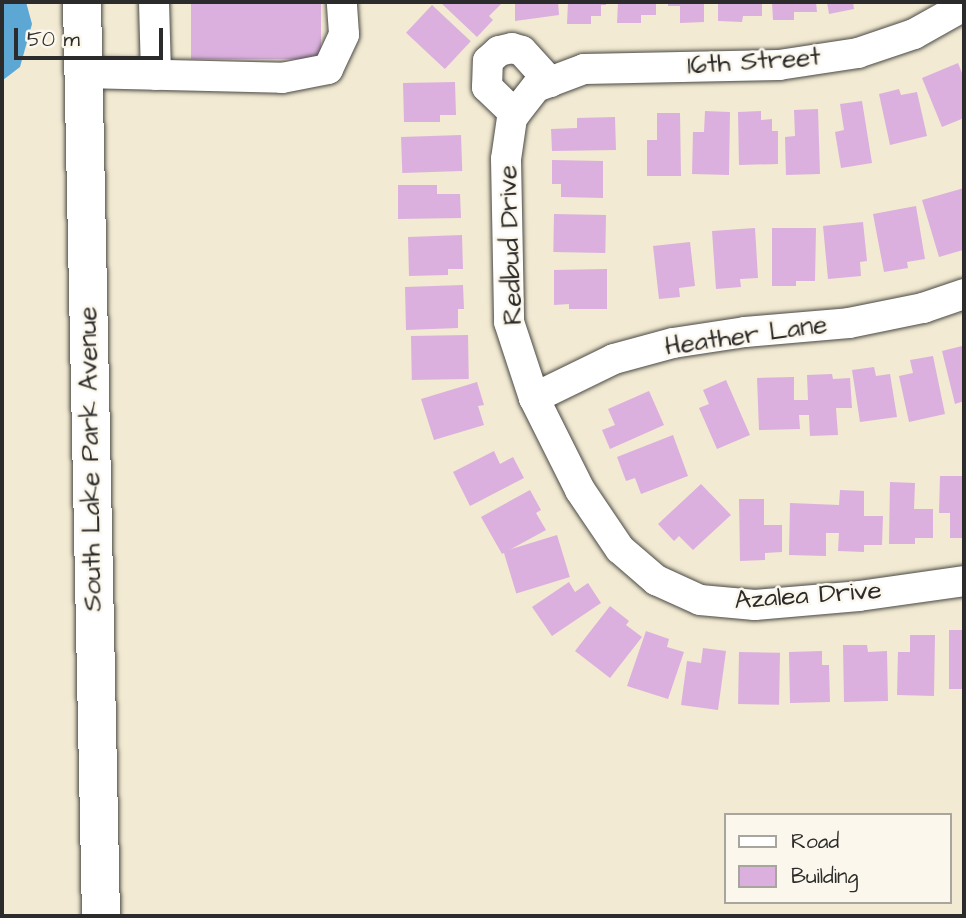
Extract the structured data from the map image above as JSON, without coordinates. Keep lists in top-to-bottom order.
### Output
{
  "streets": {
    "main road": ["South Lake Park Avenue"],
    "street": [
      "16th Street",
      "Redbud Drive",
      "Heather Lane",
      "Azalea Drive"
    ]
  },
  "crossings": [
    ["16th Street", "Redbud Drive"],
    ["Redbud Drive", "Heather Lane"],
    ["Redbud Drive", "Azalea Drive"]
  ],
  "legend": ["Road", "Building"],
  "scale_bar": "50 m"
}
